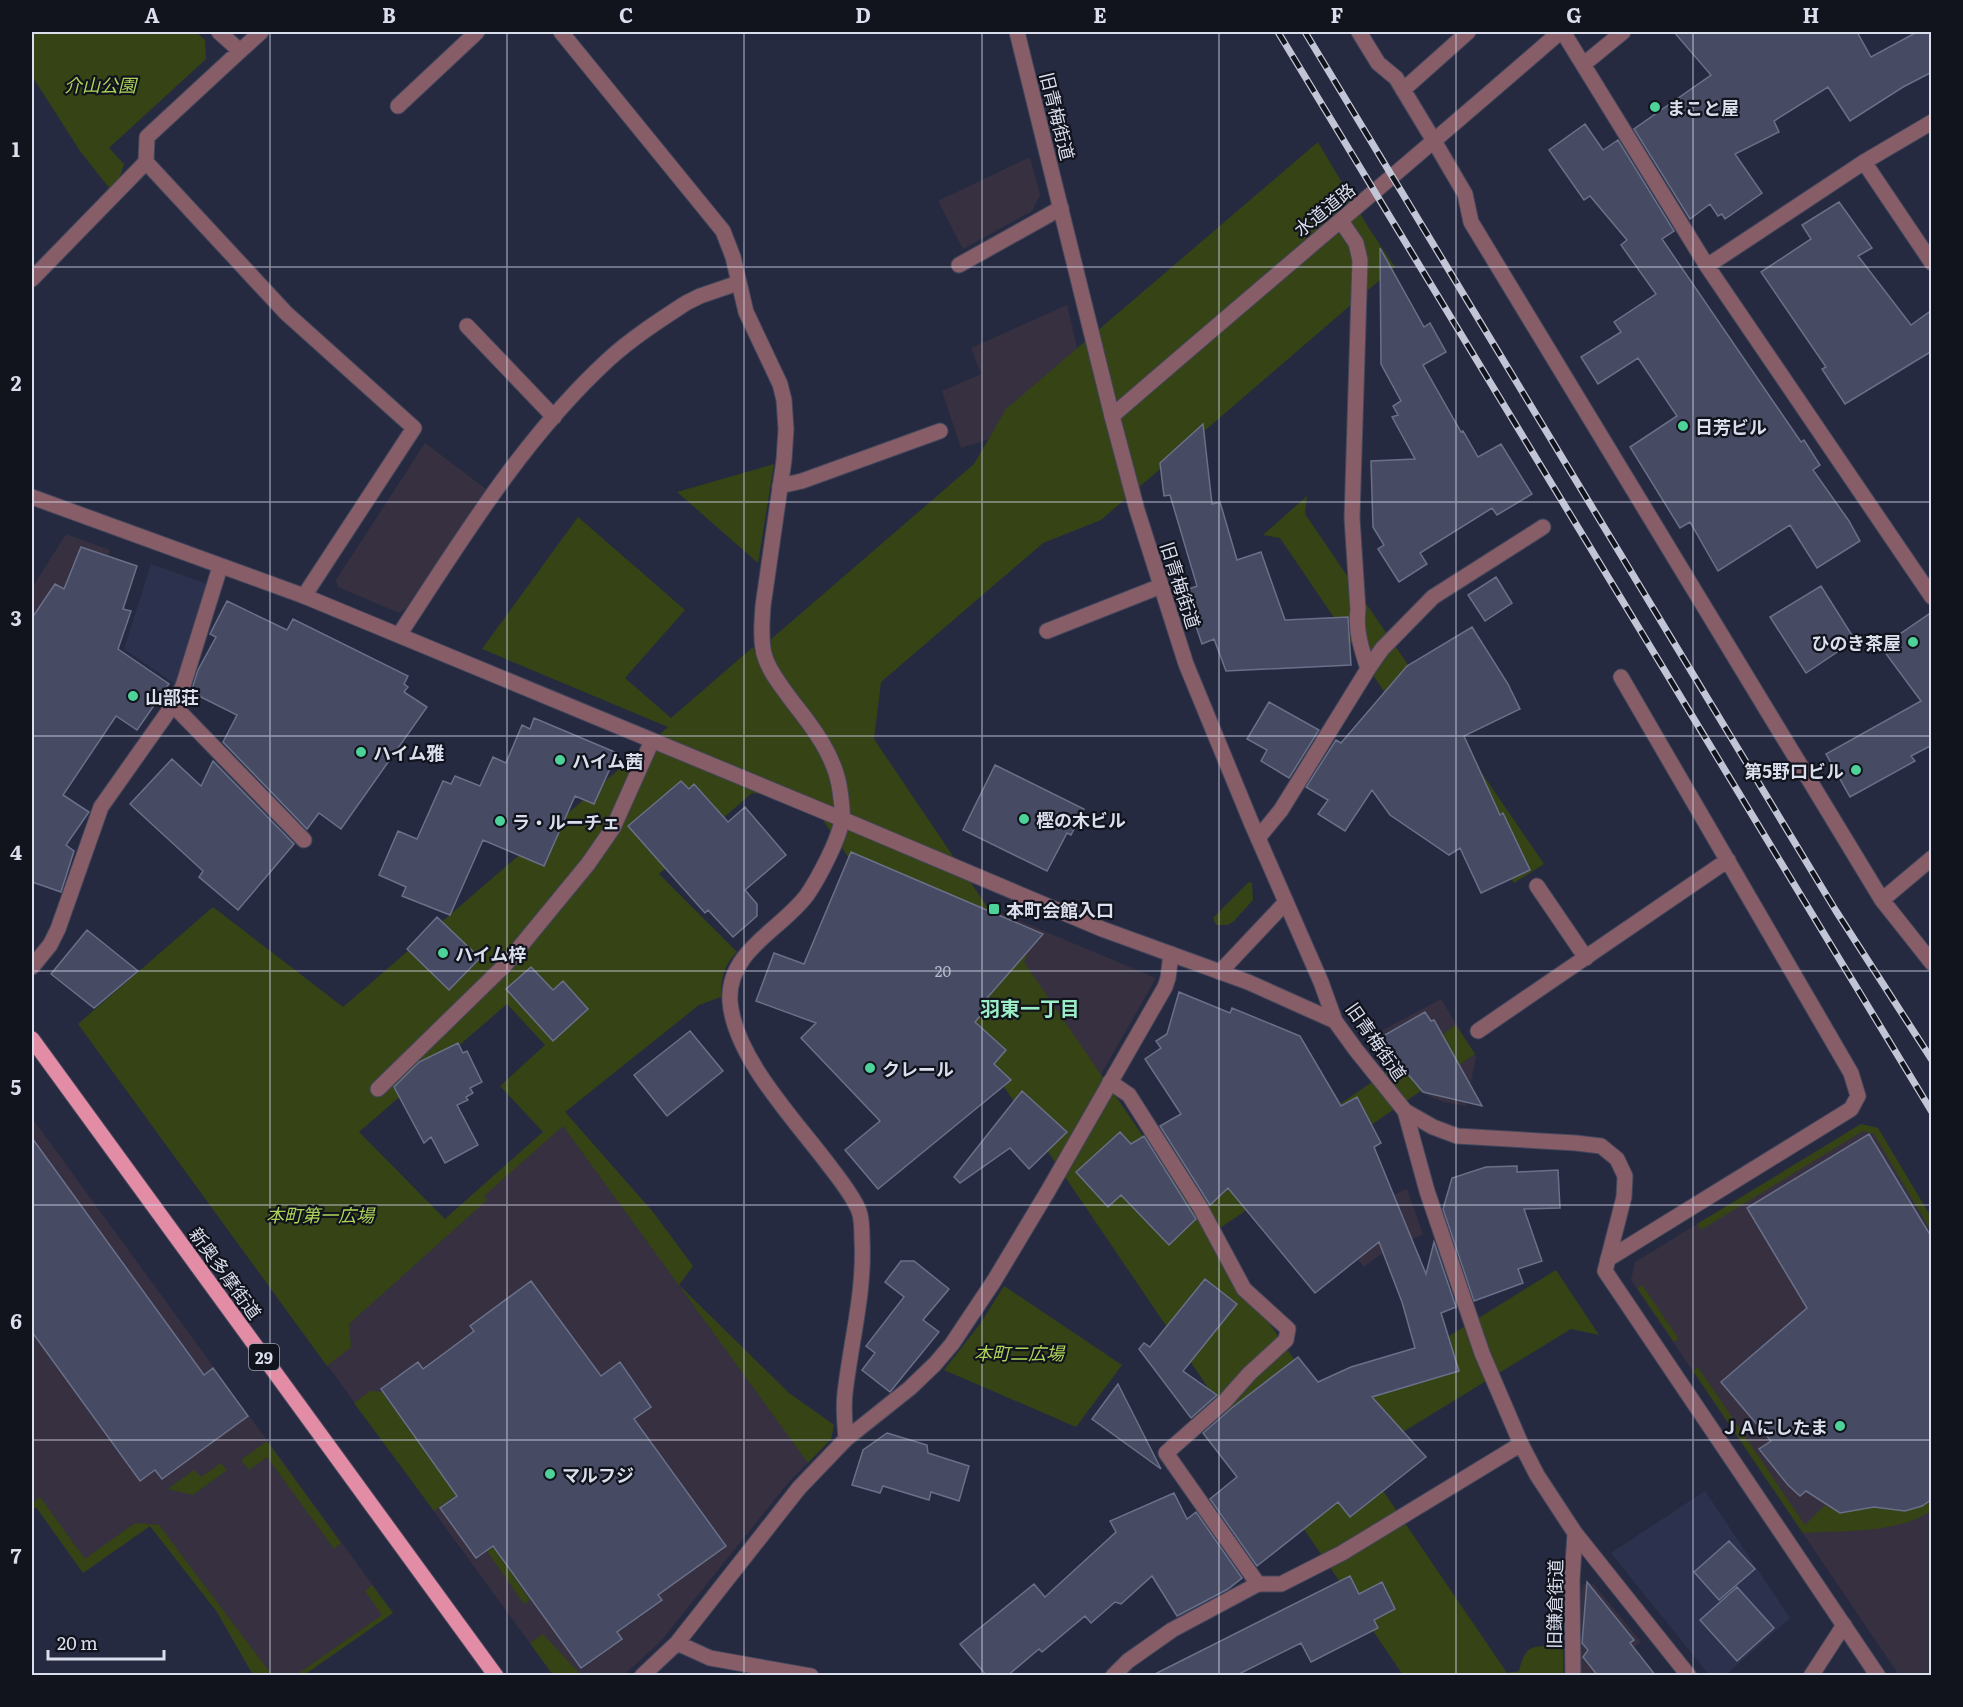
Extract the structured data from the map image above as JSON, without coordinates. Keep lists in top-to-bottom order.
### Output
{
  "streets": {
    "main road": ["新奥多摩街道", "29"],
    "street": ["旧青梅街道", "水道道路", "旧鎌倉街道"]
  },
  "crossings": [
    ["旧青梅街道", "水道道路"]
  ],
  "districts": ["羽東一丁目"],
  "parks": ["介山公園", "本町第一広場", "本町二広場"],
  "places": {
    "other": [
      "まこと屋",
      "日芳ビル",
      "ひのき茶屋",
      "山部荘",
      "ハイム雅",
      "ハイム茜",
      "第5野口ビル",
      "樫の木ビル",
      "ラ・ルーチェ",
      "ハイム梓",
      "クレール",
      "ＪＡにしたま",
      "マルフジ"
    ],
    "transit": ["本町会館入口"]
  },
  "house_numbers": ["20"],
  "scale_bar": "20 m",
  "grid": {
    "columns": [
      "A",
      "B",
      "C",
      "D",
      "E",
      "F",
      "G",
      "H"
    ],
    "rows": [
      "1",
      "2",
      "3",
      "4",
      "5",
      "6",
      "7"
    ]
  }
}
